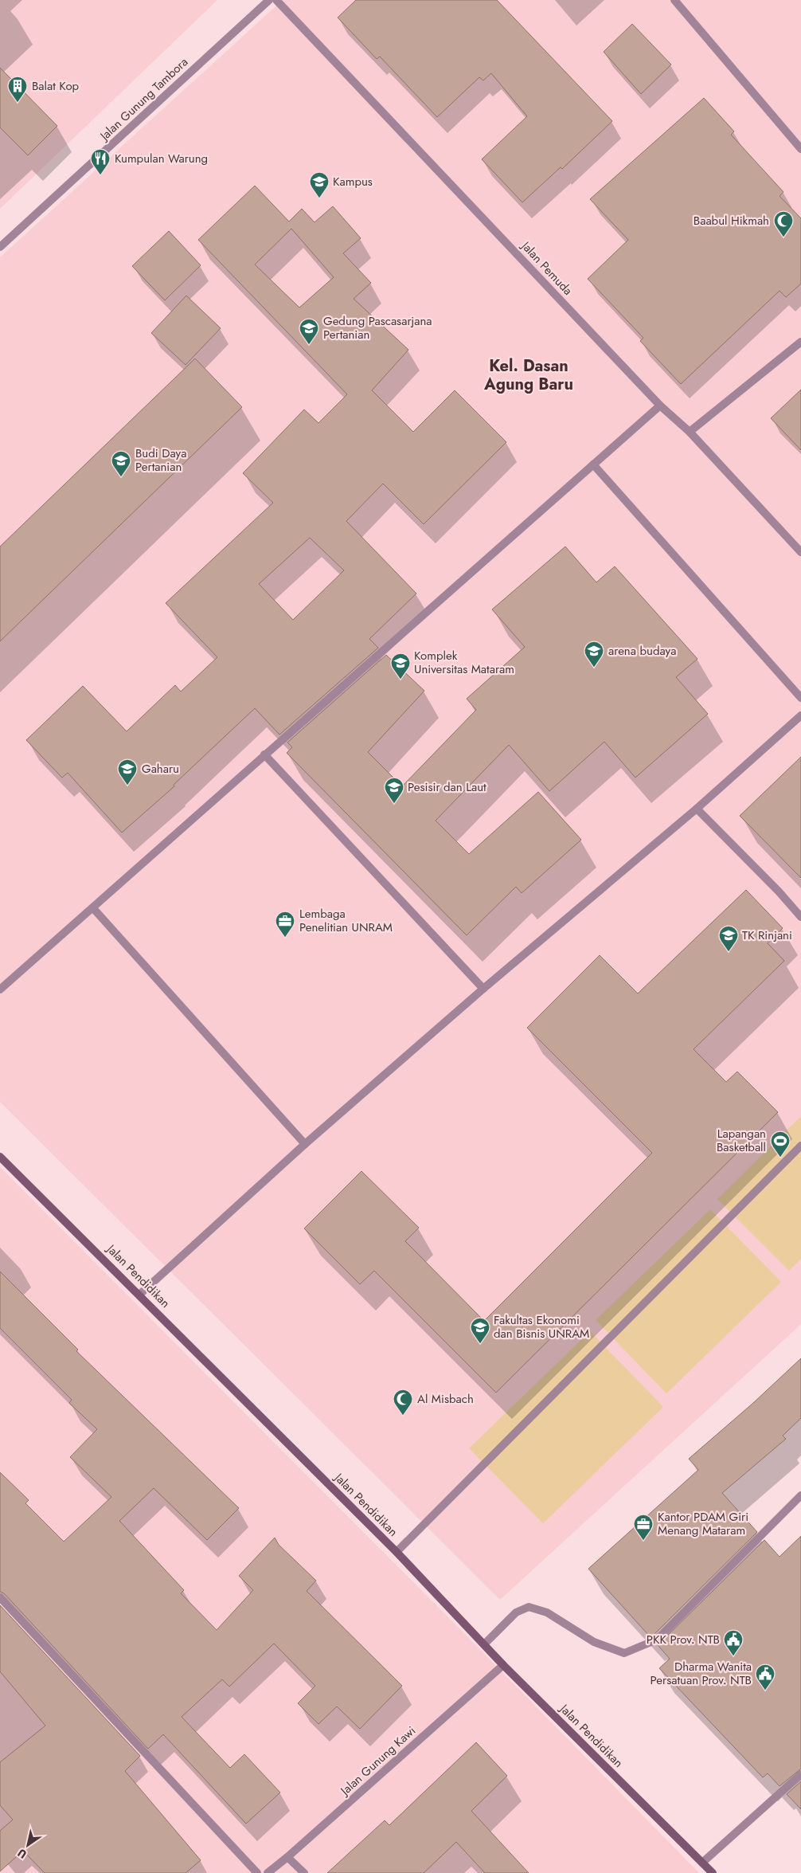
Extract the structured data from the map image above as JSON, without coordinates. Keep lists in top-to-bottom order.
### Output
{
  "streets": {
    "main road": ["Jalan Pendidikan"],
    "street": ["Jalan Gunung Tambora", "Jalan Pemuda", "Jalan Gunung Kawi"]
  },
  "crossings": [
    ["Jalan Pendidikan", "Jalan Gunung Kawi"]
  ],
  "districts": ["Kel. Dasan Agung Baru"],
  "places": {
    "building": ["Balat Kop"],
    "restaurant": ["Kumpulan Warung"],
    "school or university": [
      "Kampus",
      "Gedung Pascasarjana Pertanian",
      "Budi Daya Pertanian",
      "arena budaya",
      "Komplek Universitas Mataram",
      "Gaharu",
      "Pesisir dan Laut",
      "TK Rinjani",
      "Fakultas Ekonomi dan Bisnis UNRAM"
    ],
    "mosque": ["Baabul Hikmah", "Al Misbach"],
    "office": ["Lembaga Penelitian UNRAM", "Kantor PDAM Giri Menang Mataram"],
    "sports": ["Lapangan Basketball"],
    "public building": ["PKK Prov. NTB", "Dharma Wanita Persatuan Prov. NTB"]
  },
  "north": "bottom left"
}
